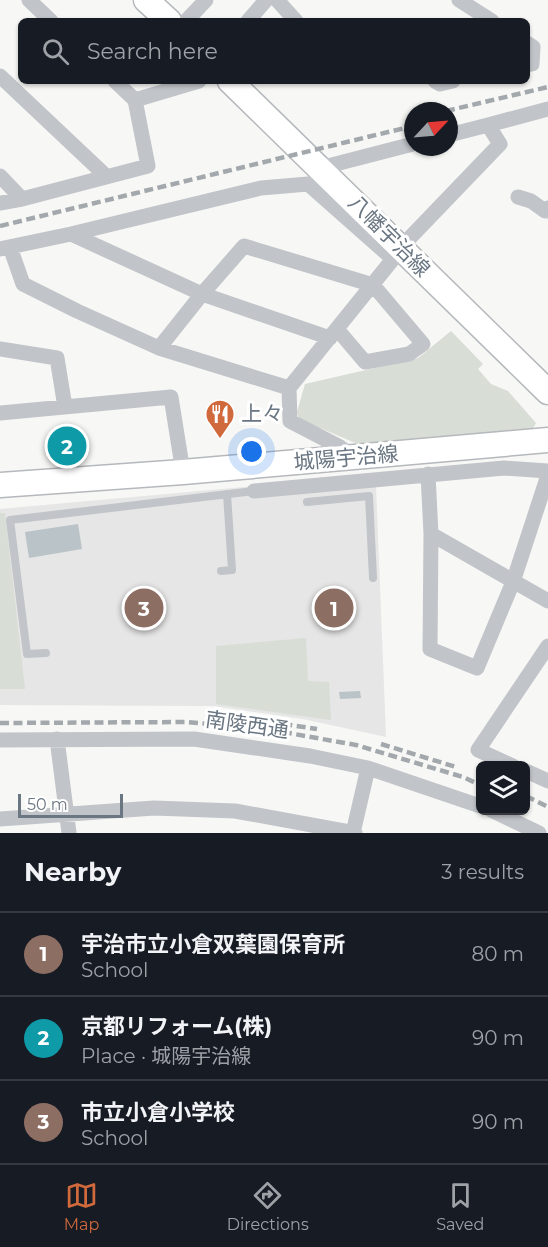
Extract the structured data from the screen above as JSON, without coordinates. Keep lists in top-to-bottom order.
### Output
{
  "streets": {
    "main road": ["八幡宇治線", "城陽宇治線"],
    "street": ["南陵西通"]
  },
  "places": {
    "restaurant": ["上々"]
  },
  "scale_bar": "50 m",
  "north": "top right",
  "page": {
    "search": "Search here",
    "pins": ["2", "1", "3"],
    "scale": "50 m",
    "heading": ["Nearby", "3 results"],
    "list": [
      {
        "mark": "1",
        "name": "宇治市立小倉双葉園保育所",
        "note": "School",
        "value": "80 m"
      },
      {
        "mark": "2",
        "name": "京都リフォーム(株)",
        "note": "Place · 城陽宇治線",
        "value": "90 m"
      },
      {
        "mark": "3",
        "name": "市立小倉小学校",
        "note": "School",
        "value": "90 m"
      }
    ],
    "nav": ["Map", "Directions", "Saved"]
  }
}
